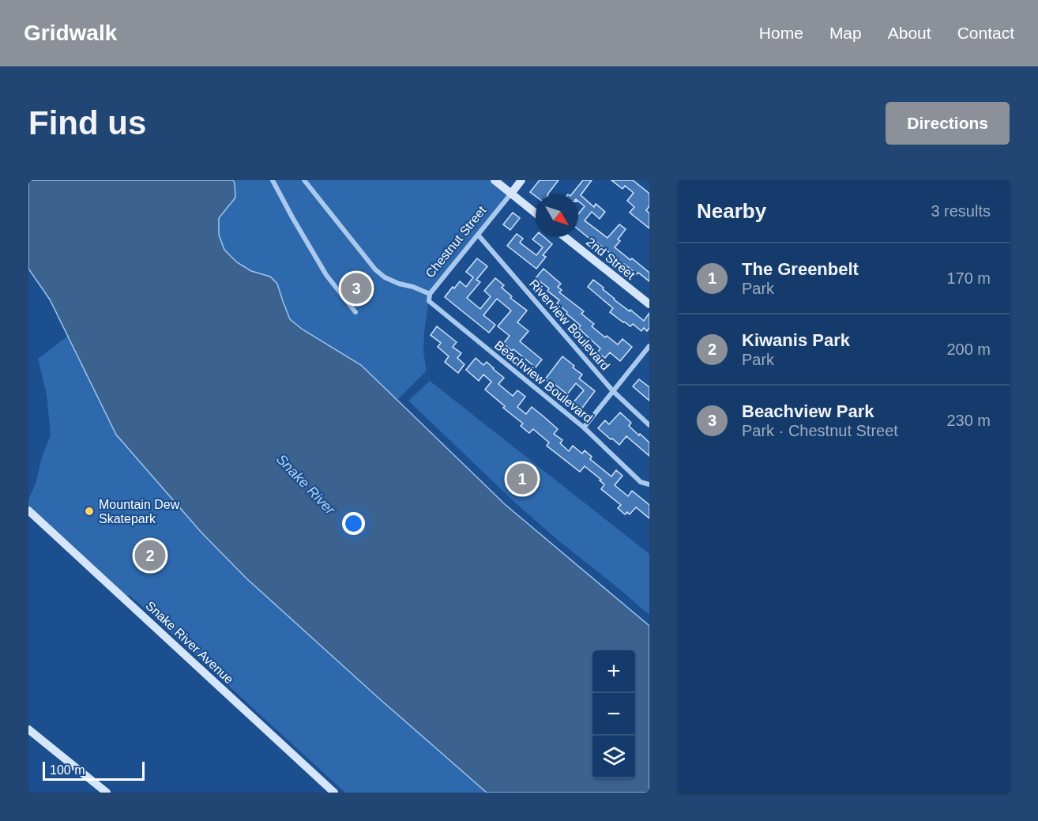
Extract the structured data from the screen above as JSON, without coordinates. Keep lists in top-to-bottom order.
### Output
{
  "streets": {
    "main road": ["Chestnut Street", "2nd Street", "Snake River Avenue"],
    "street": ["Riverview Boulevard", "Beachview Boulevard"]
  },
  "crossings": [
    ["Chestnut Street", "Riverview Boulevard"],
    ["Chestnut Street", "Beachview Boulevard"]
  ],
  "water": ["Snake River"],
  "places": ["Mountain Dew Skatepark"],
  "scale_bar": "100 m",
  "north": "bottom right",
  "page": {
    "header": "Gridwalk",
    "nav": [
      "Home",
      "Map",
      "About",
      "Contact"
    ],
    "buttons": "Directions",
    "title": "Find us",
    "heading": ["Nearby", "3 results"],
    "list": [
      {
        "mark": "1",
        "name": "The Greenbelt",
        "note": "Park",
        "value": "170 m"
      },
      {
        "mark": "2",
        "name": "Kiwanis Park",
        "note": "Park",
        "value": "200 m"
      },
      {
        "mark": "3",
        "name": "Beachview Park",
        "note": "Park · Chestnut Street",
        "value": "230 m"
      }
    ],
    "pins": ["3", "1", "2"],
    "map_buttons": ["+", "−"],
    "scale": "100 m"
  }
}
